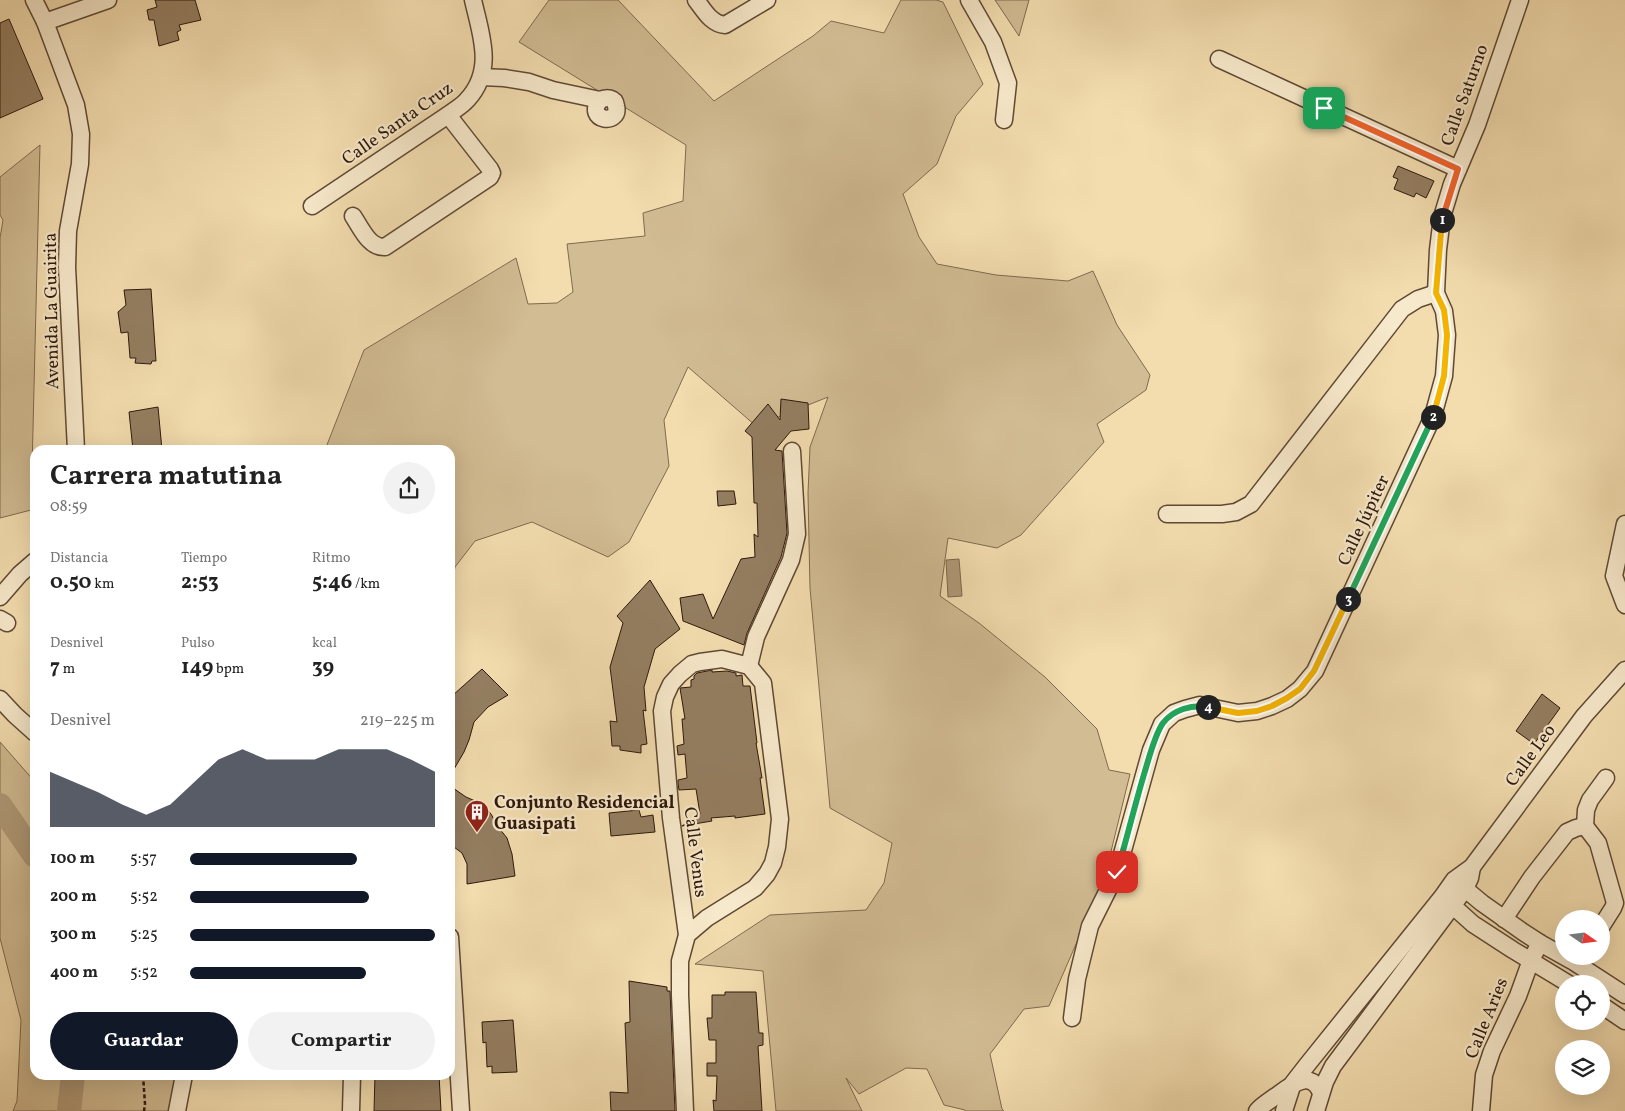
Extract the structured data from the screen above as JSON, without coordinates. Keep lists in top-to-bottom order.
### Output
{
  "streets": {
    "street": [
      "Calle Saturno",
      "Calle Santa Cruz",
      "Avenida La Guairita",
      "Calle Júpiter",
      "Calle Leo",
      "Calle Venus",
      "Calle Aries"
    ]
  },
  "crossings": [
    ["Calle Saturno", "Calle Júpiter"]
  ],
  "places": {
    "building": ["Conjunto Residencial Guasipati"]
  },
  "north": "right",
  "page": {
    "pins": [
      "1",
      "2",
      "3",
      "4"
    ],
    "heading": ["Carrera matutina", "08:59"],
    "stats": [
      ["Distancia", "0.50 km"],
      ["Tiempo", "2:53"],
      ["Ritmo", "5:46 /km"],
      ["Desnivel", "7 m"],
      ["Pulso", "149 bpm"],
      ["kcal", "39"]
    ],
    "chart": ["Desnivel", "219–225 m"],
    "list": [
      {
        "name": "100 m",
        "note": "5:57"
      },
      {
        "name": "200 m",
        "note": "5:52"
      },
      {
        "name": "300 m",
        "note": "5:25"
      },
      {
        "name": "400 m",
        "note": "5:52"
      }
    ],
    "buttons": ["Guardar", "Compartir"]
  }
}
